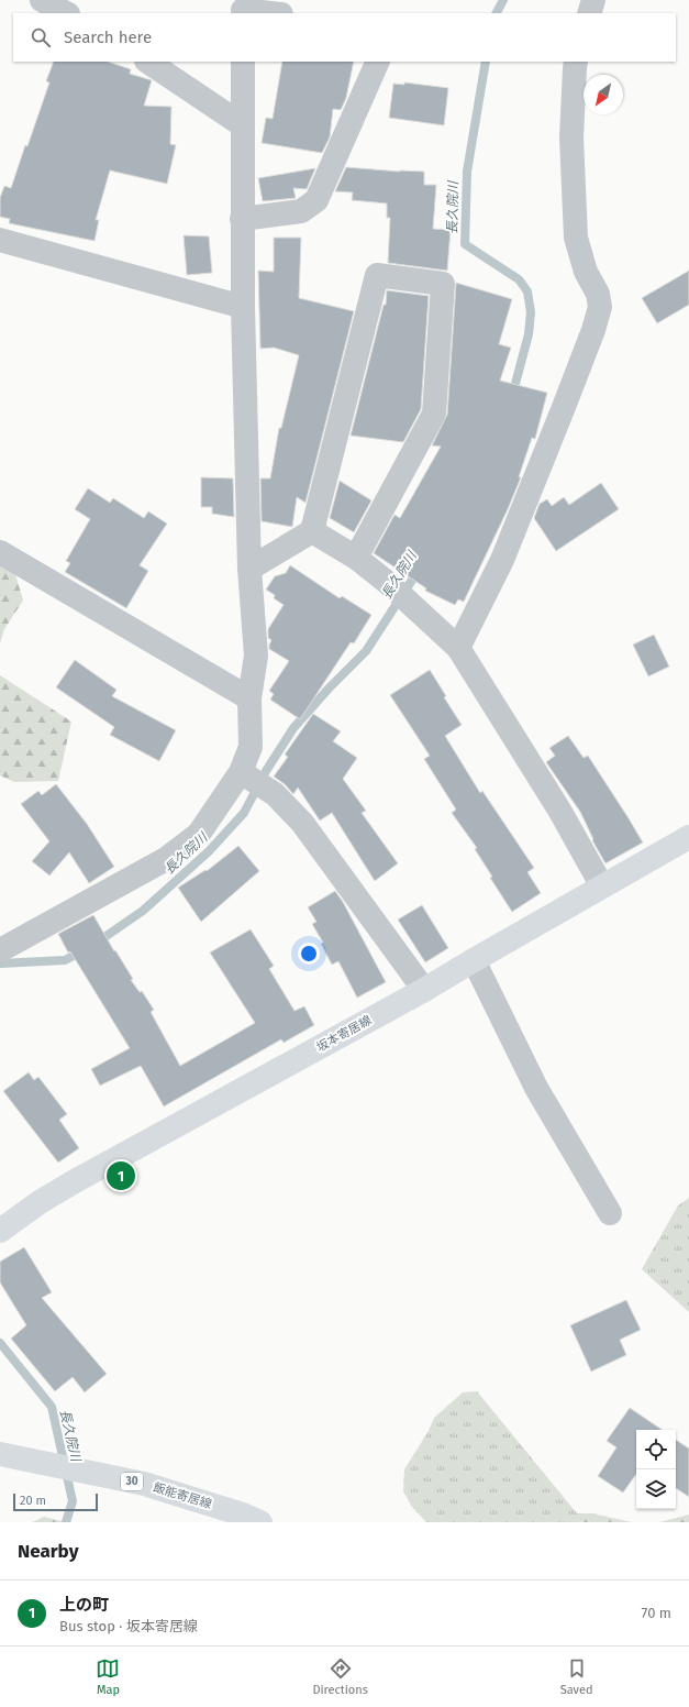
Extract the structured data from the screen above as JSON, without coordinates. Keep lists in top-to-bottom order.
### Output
{
  "streets": {
    "main road": ["坂本寄居線", "30", "飯能寄居線"]
  },
  "water": ["長久院川"],
  "scale_bar": "20 m",
  "north": "bottom left",
  "page": {
    "search": "Search here",
    "pins": "1",
    "scale": "20 m",
    "heading": "Nearby",
    "list": [
      {
        "mark": "1",
        "name": "上の町",
        "note": "Bus stop · 坂本寄居線",
        "value": "70 m"
      }
    ],
    "nav": ["Map", "Directions", "Saved"]
  }
}
